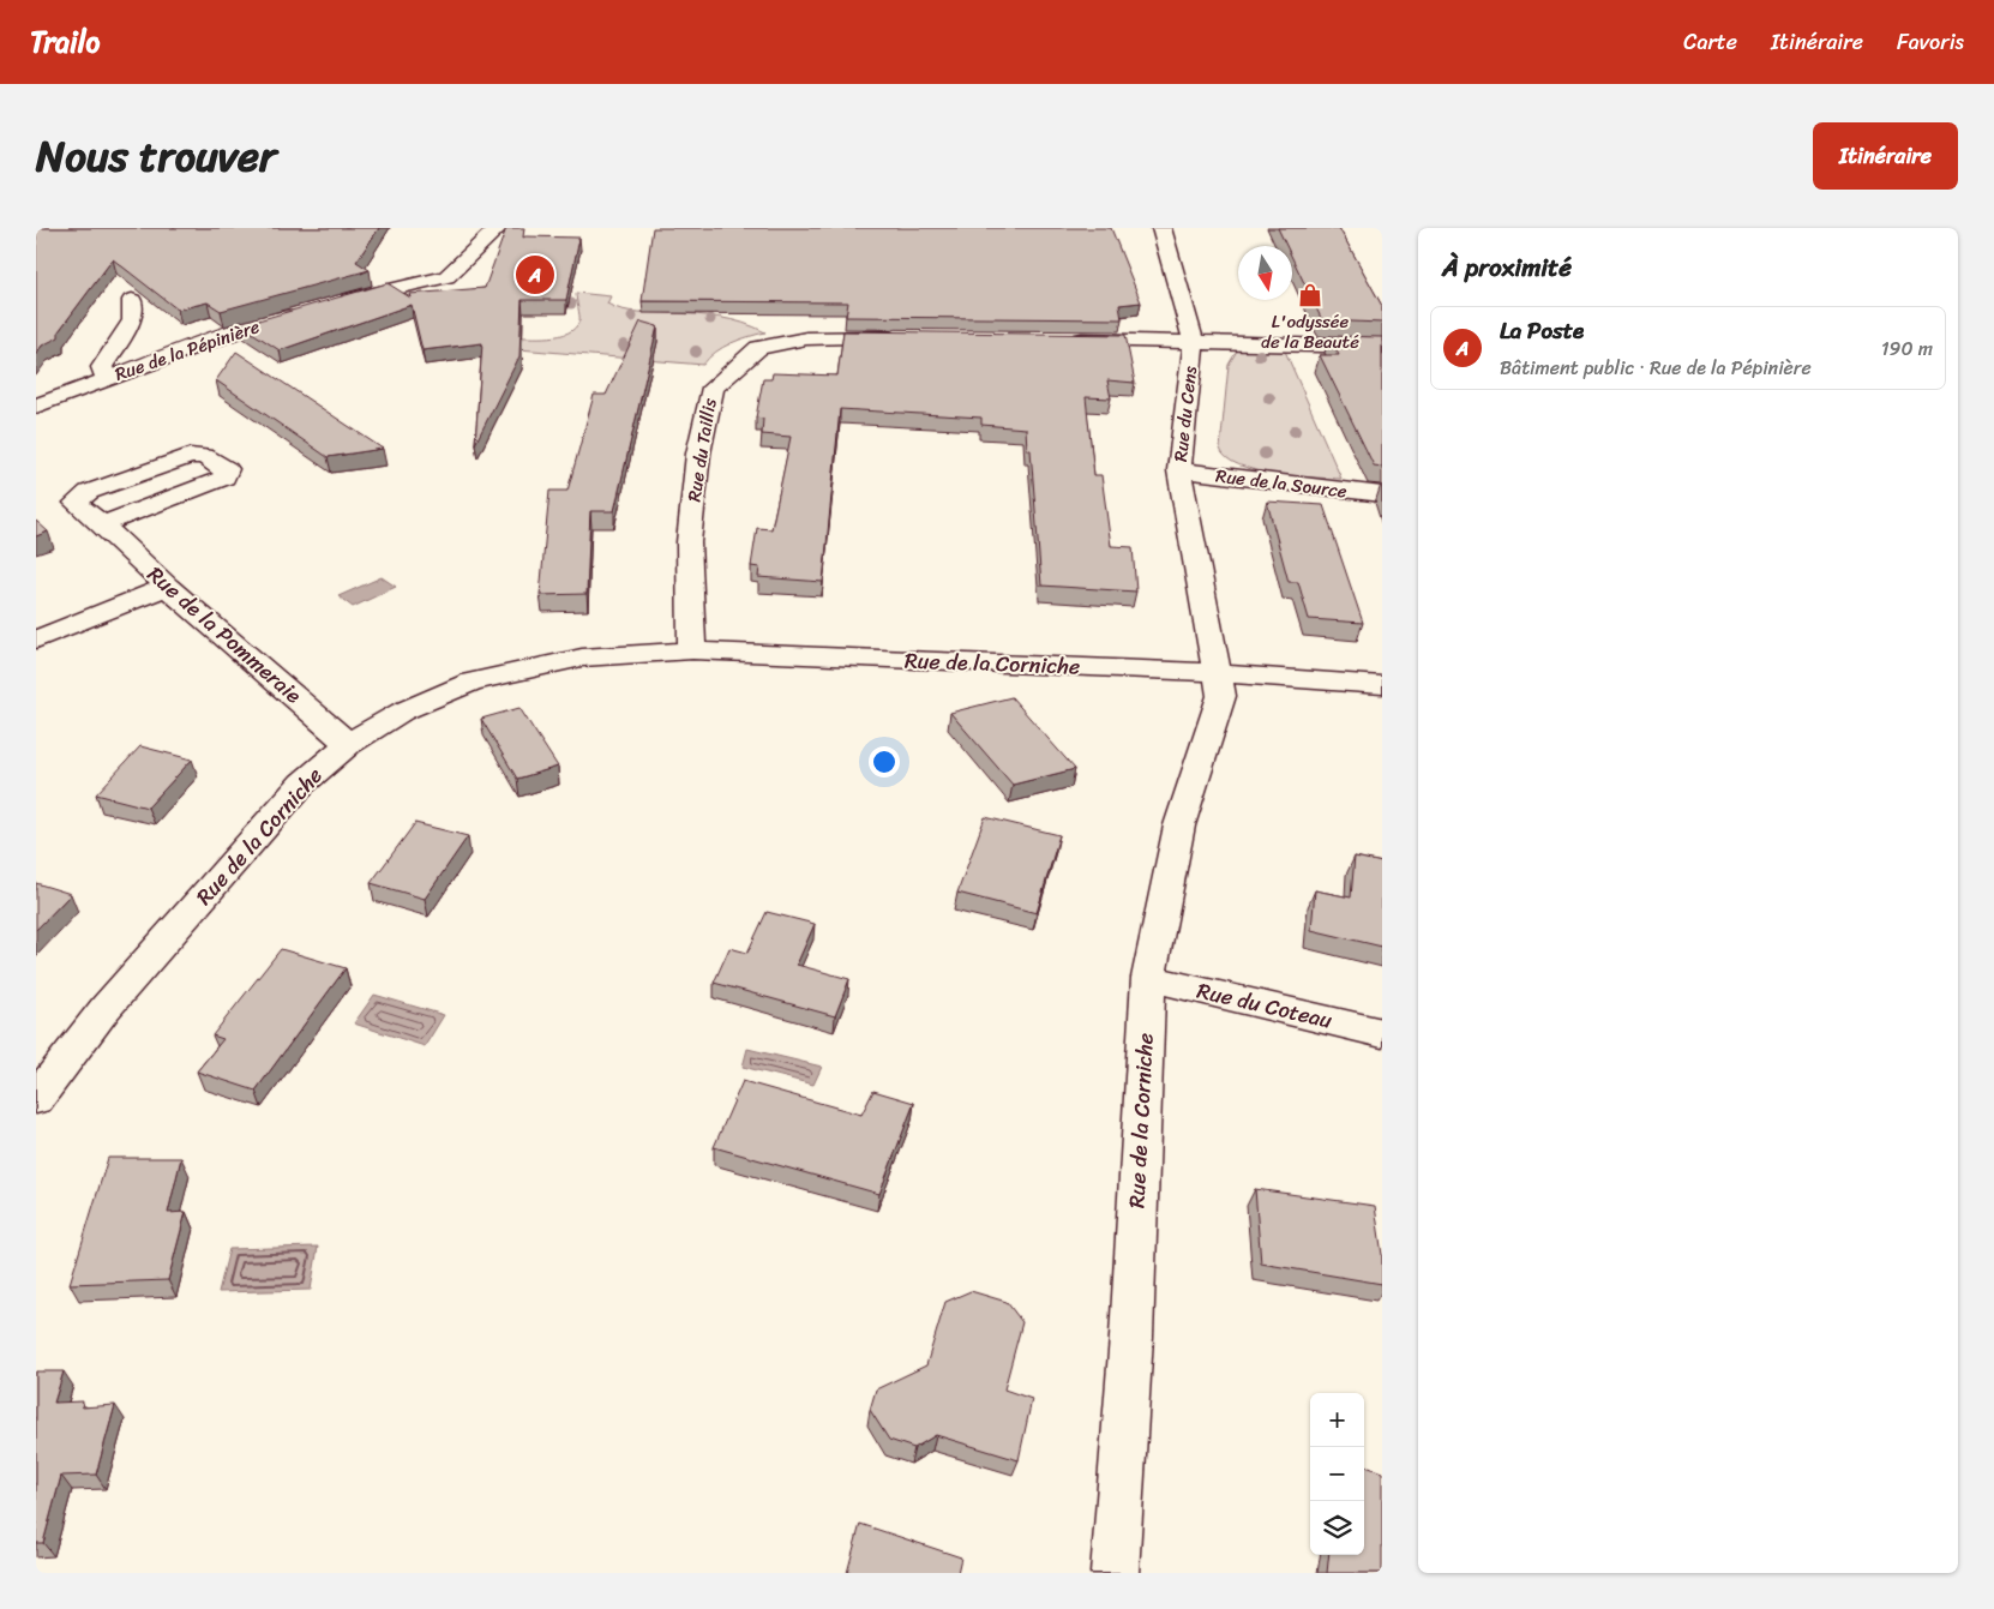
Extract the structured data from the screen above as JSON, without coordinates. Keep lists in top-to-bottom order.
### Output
{
  "streets": {
    "street": [
      "Rue de la Pépinière",
      "Rue du Cens",
      "Rue du Taillis",
      "Rue de la Source",
      "Rue de la Pommeraie",
      "Rue de la Corniche",
      "Rue du Coteau"
    ]
  },
  "crossings": [
    ["Rue du Cens", "Rue de la Source"],
    ["Rue du Cens", "Rue de la Corniche"],
    ["Rue du Taillis", "Rue de la Corniche"],
    ["Rue de la Pommeraie", "Rue de la Corniche"],
    ["Rue de la Corniche", "Rue du Coteau"]
  ],
  "places": {
    "shop": ["L'odyssée de la Beauté"]
  },
  "north": "bottom",
  "page": {
    "header": "Trailo",
    "nav": ["Carte", "Itinéraire", "Favoris"],
    "title": "Nous trouver",
    "buttons": "Itinéraire",
    "heading": "À proximité",
    "pins": "A",
    "list": [
      {
        "mark": "A",
        "name": "La Poste",
        "note": "Bâtiment public · Rue de la Pépinière",
        "value": "190 m"
      }
    ],
    "map_buttons": ["+", "−"]
  }
}
